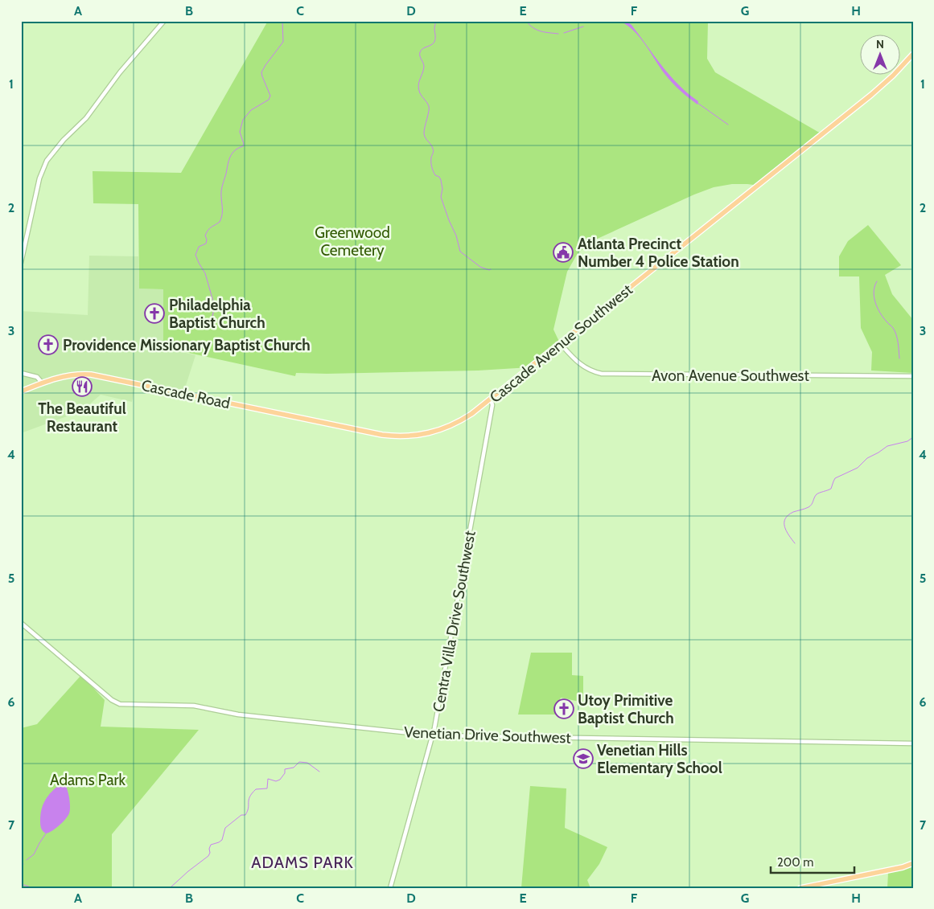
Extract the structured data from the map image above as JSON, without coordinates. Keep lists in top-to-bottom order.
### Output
{
  "streets": {
    "main road": ["Cascade Avenue Southwest", "Cascade Road"],
    "street": ["Avon Avenue Southwest", "Centra Villa Drive Southwest", "Venetian Drive Southwest"]
  },
  "crossings": [
    ["Cascade Avenue Southwest", "Avon Avenue Southwest"],
    ["Cascade Avenue Southwest", "Cascade Road"],
    ["Cascade Avenue Southwest", "Centra Villa Drive Southwest"],
    ["Centra Villa Drive Southwest", "Venetian Drive Southwest"]
  ],
  "districts": ["ADAMS PARK"],
  "parks": ["Greenwood Cemetery", "Adams Park"],
  "places": {
    "public building": ["Atlanta Precinct Number 4 Police Station"],
    "church": ["Philadelphia Baptist Church", "Providence Missionary Baptist Church", "Utoy Primitive Baptist Church"],
    "restaurant": ["The Beautiful Restaurant"],
    "school or university": ["Venetian Hills Elementary School"]
  },
  "scale_bar": "200 m",
  "north": "top",
  "grid": {
    "columns": [
      "A",
      "B",
      "C",
      "D",
      "E",
      "F",
      "G",
      "H"
    ],
    "rows": [
      "1",
      "2",
      "3",
      "4",
      "5",
      "6",
      "7"
    ]
  }
}
